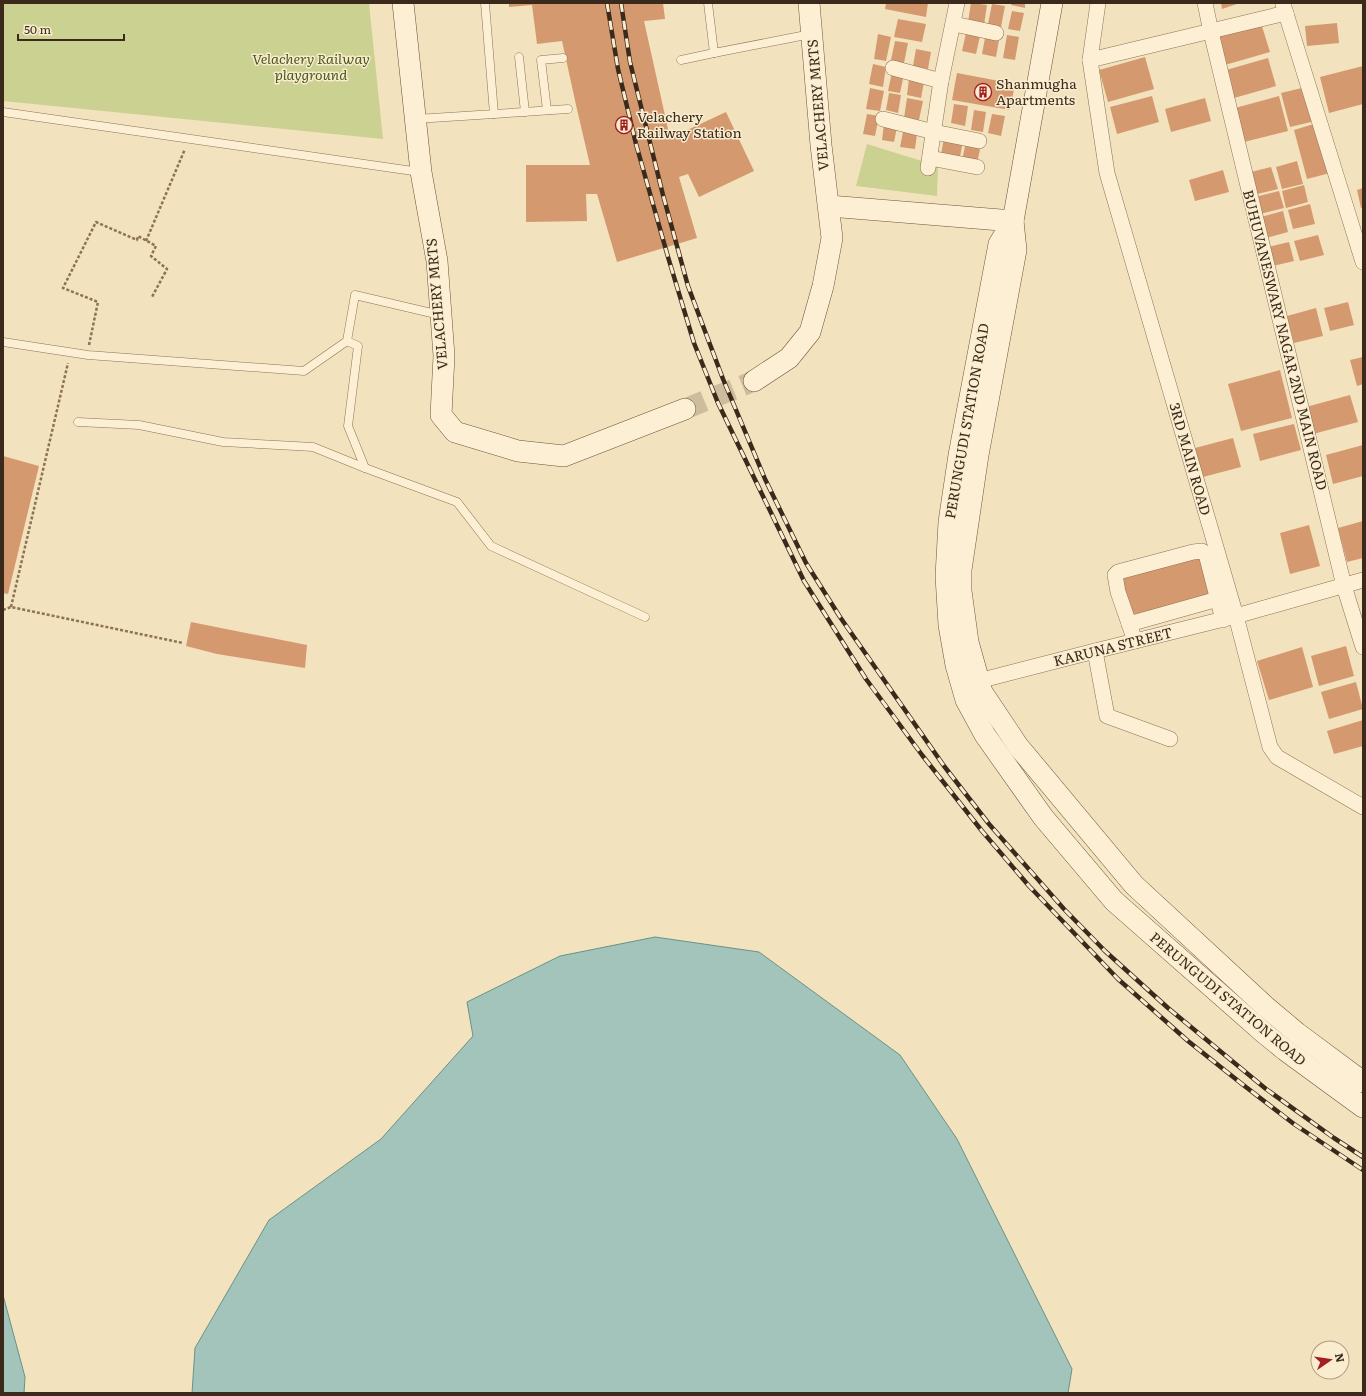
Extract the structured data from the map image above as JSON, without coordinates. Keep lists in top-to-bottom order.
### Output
{
  "streets": {
    "street": [
      "VELACHERY MRTS",
      "BUHUVANESWARY NAGAR 2ND MAIN ROAD",
      "PERUNGUDI STATION ROAD",
      "3RD MAIN ROAD",
      "KARUNA STREET"
    ]
  },
  "crossings": [
    ["BUHUVANESWARY NAGAR 2ND MAIN ROAD", "KARUNA STREET"],
    ["3RD MAIN ROAD", "KARUNA STREET"]
  ],
  "parks": ["Velachery Railway playground"],
  "places": {
    "building": ["Shanmugha Apartments", "Velachery Railway Station"]
  },
  "scale_bar": "50 m",
  "north": "right"
}
